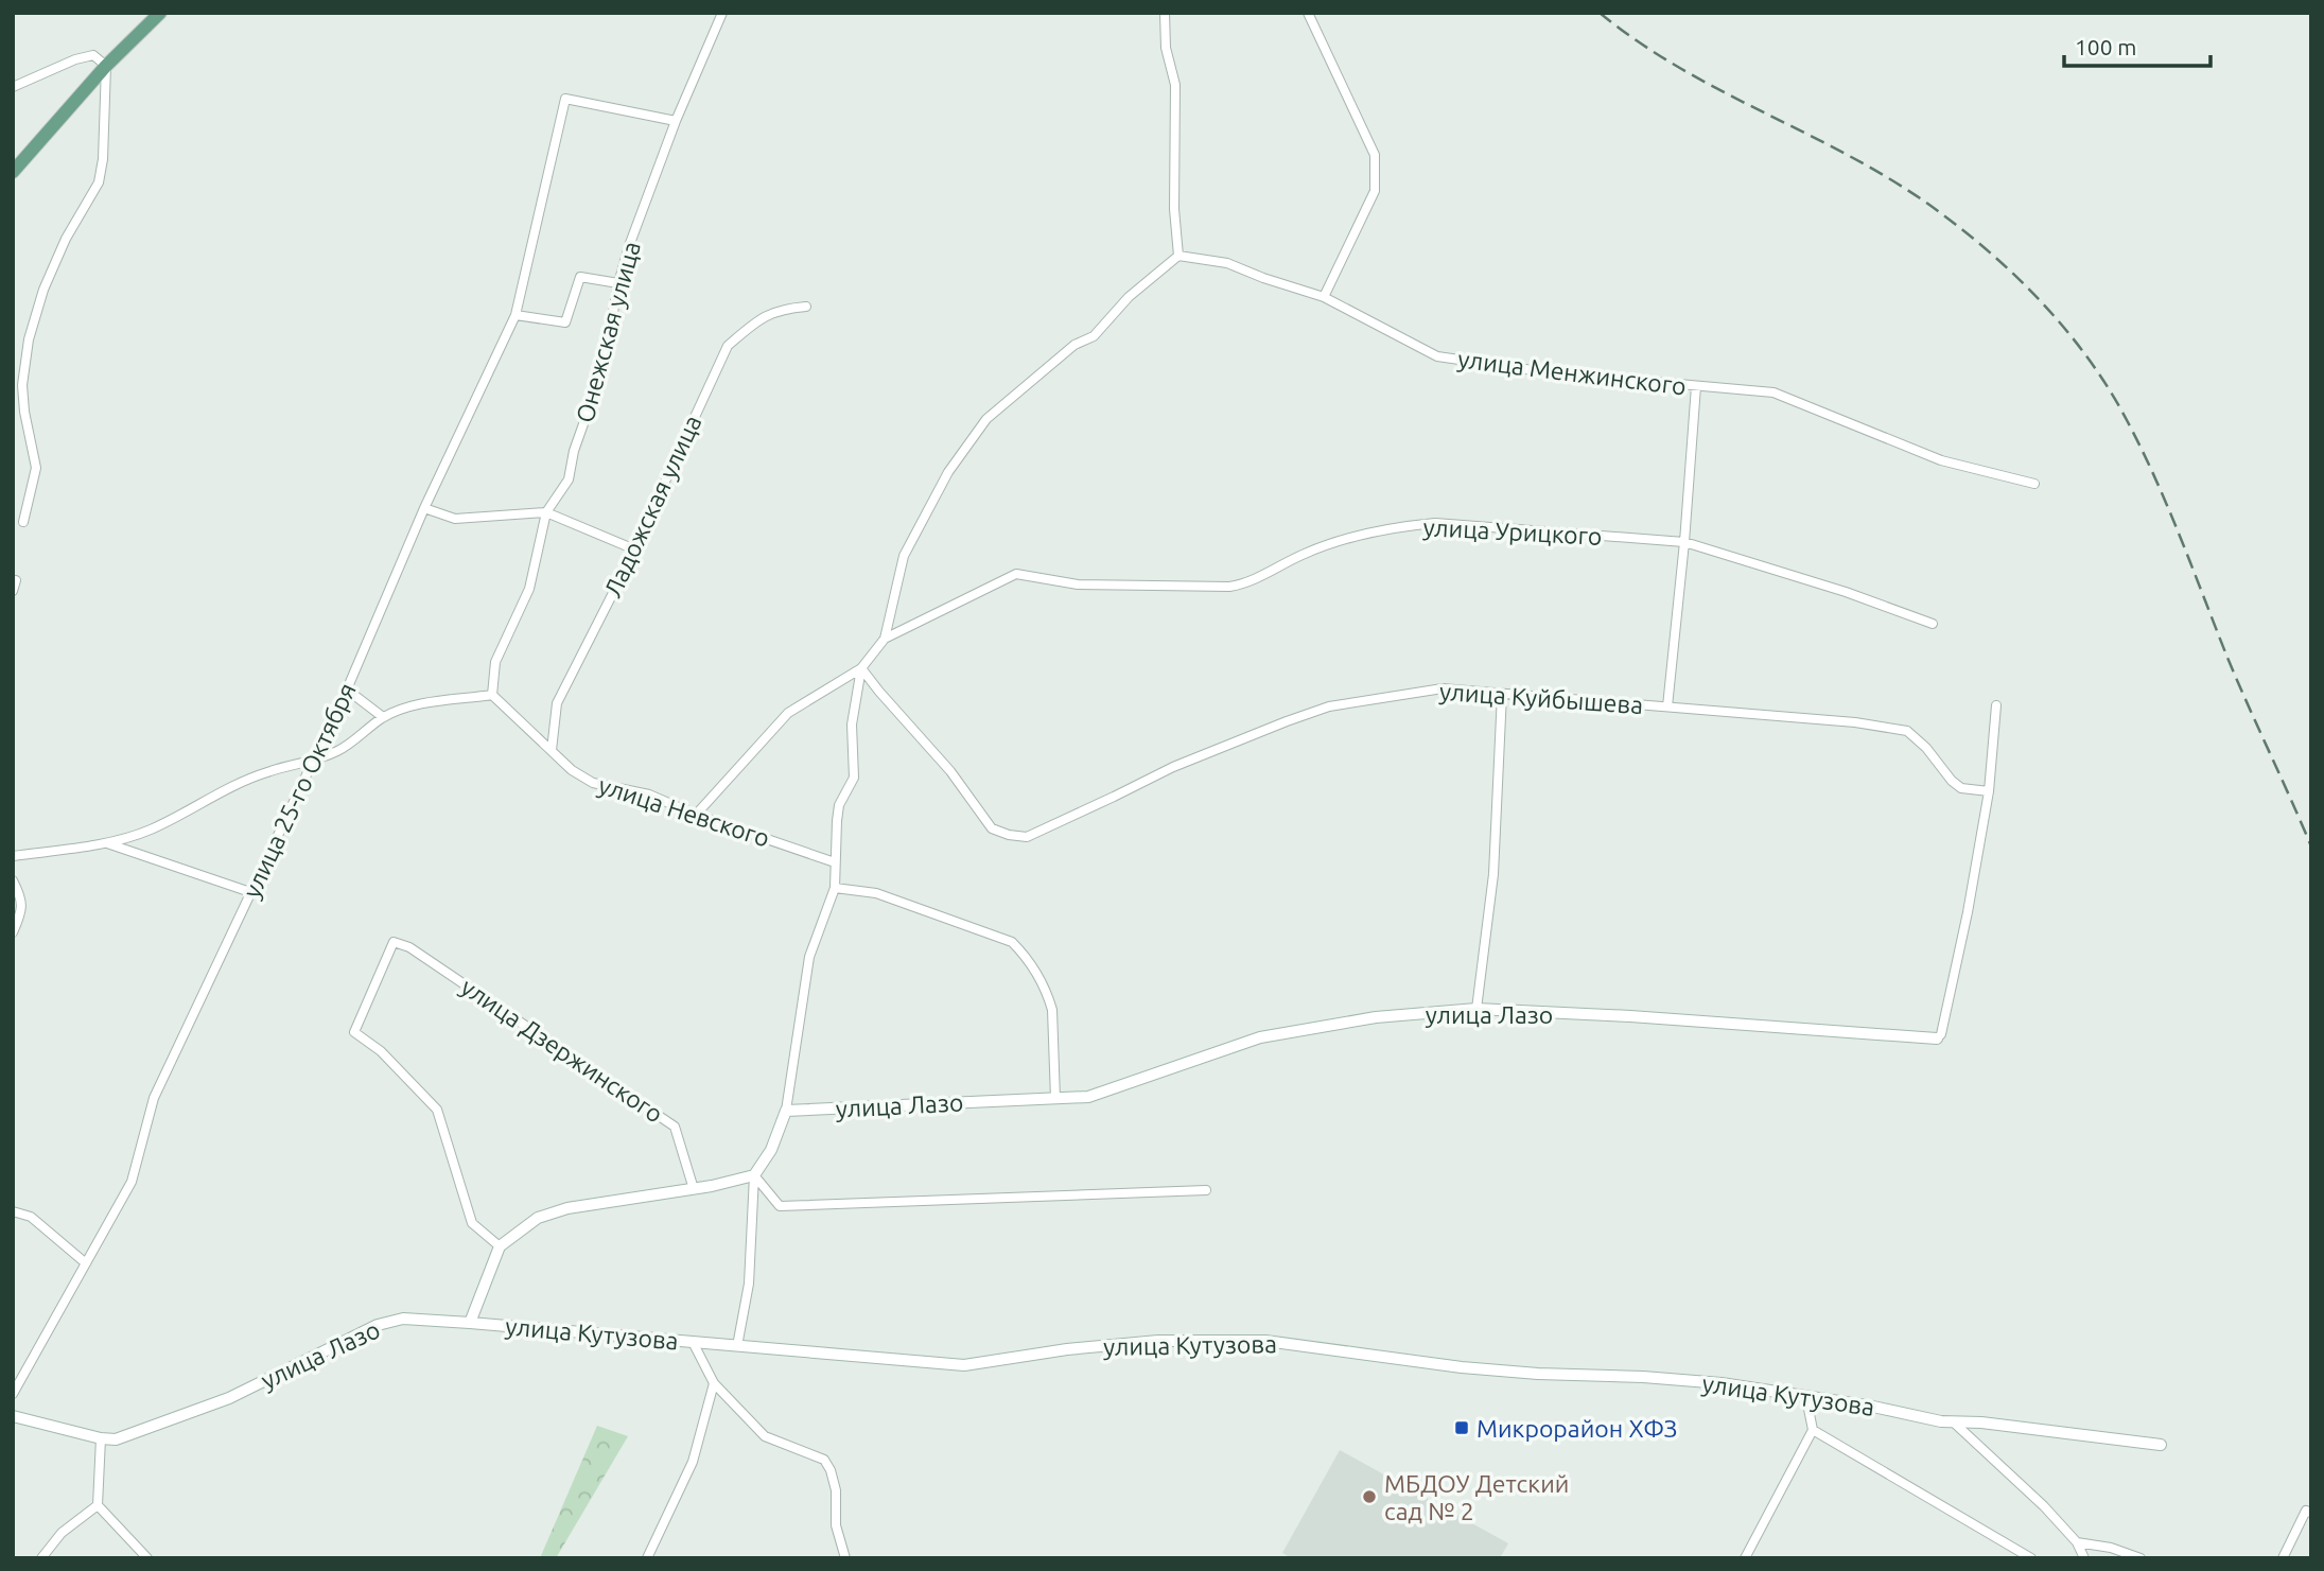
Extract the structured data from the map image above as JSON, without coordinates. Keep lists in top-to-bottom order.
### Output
{
  "streets": {
    "street": [
      "Онежская улица",
      "улица Менжинского",
      "Ладожская улица",
      "улица Урицкого",
      "улица Куйбышева",
      "улица 25-го Октября",
      "улица Невского",
      "улица Лазо",
      "улица Дзержинского",
      "улица Кутузова"
    ]
  },
  "crossings": [
    ["Онежская улица", "улица 25-го Октября"],
    ["Онежская улица", "улица Невского"],
    ["Ладожская улица", "улица Невского"],
    ["улица Куйбышева", "улица Лазо"],
    ["улица Лазо", "улица Кутузова"]
  ],
  "places": {
    "transit": ["Микрорайон ХФЗ"],
    "other": ["МБДОУ Детский сад № 2"]
  },
  "scale_bar": "100 m"
}
